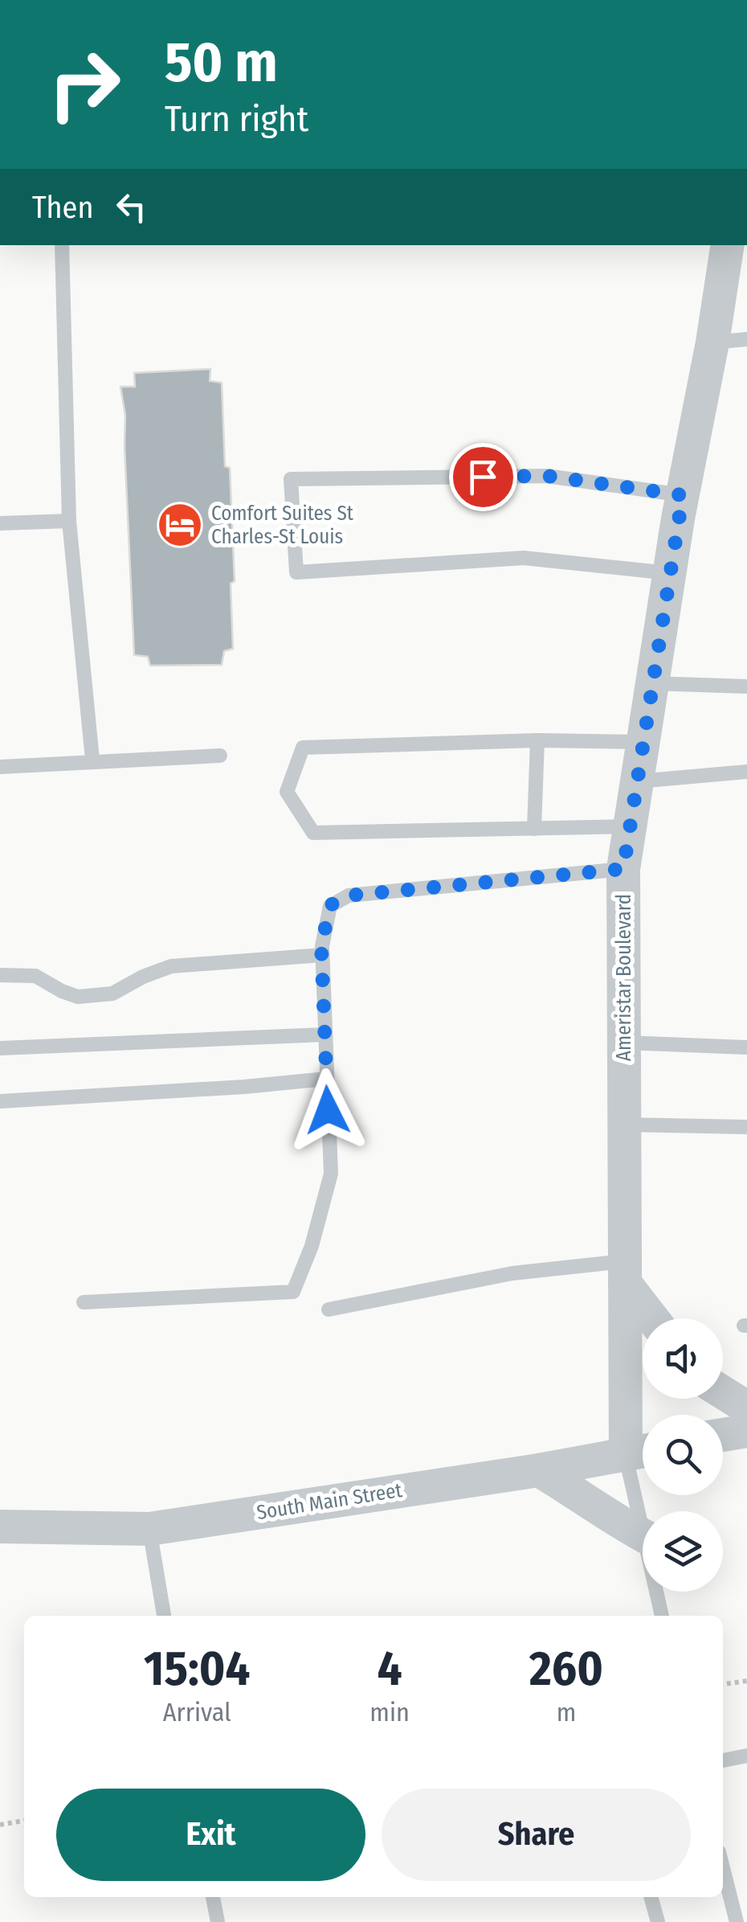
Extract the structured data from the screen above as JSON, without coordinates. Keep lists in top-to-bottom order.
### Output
{
  "streets": {
    "street": ["Ameristar Boulevard", "South Main Street"]
  },
  "crossings": [
    ["Ameristar Boulevard", "South Main Street"]
  ],
  "places": {
    "hotel": ["Comfort Suites St Charles-St Louis"]
  },
  "page": {
    "turn": ["50 m", "Turn right"],
    "then": "Then",
    "eta": [
      "15:04",
      "Arrival",
      "4",
      "min",
      "260",
      "m"
    ],
    "buttons": ["Exit", "Share"]
  }
}
